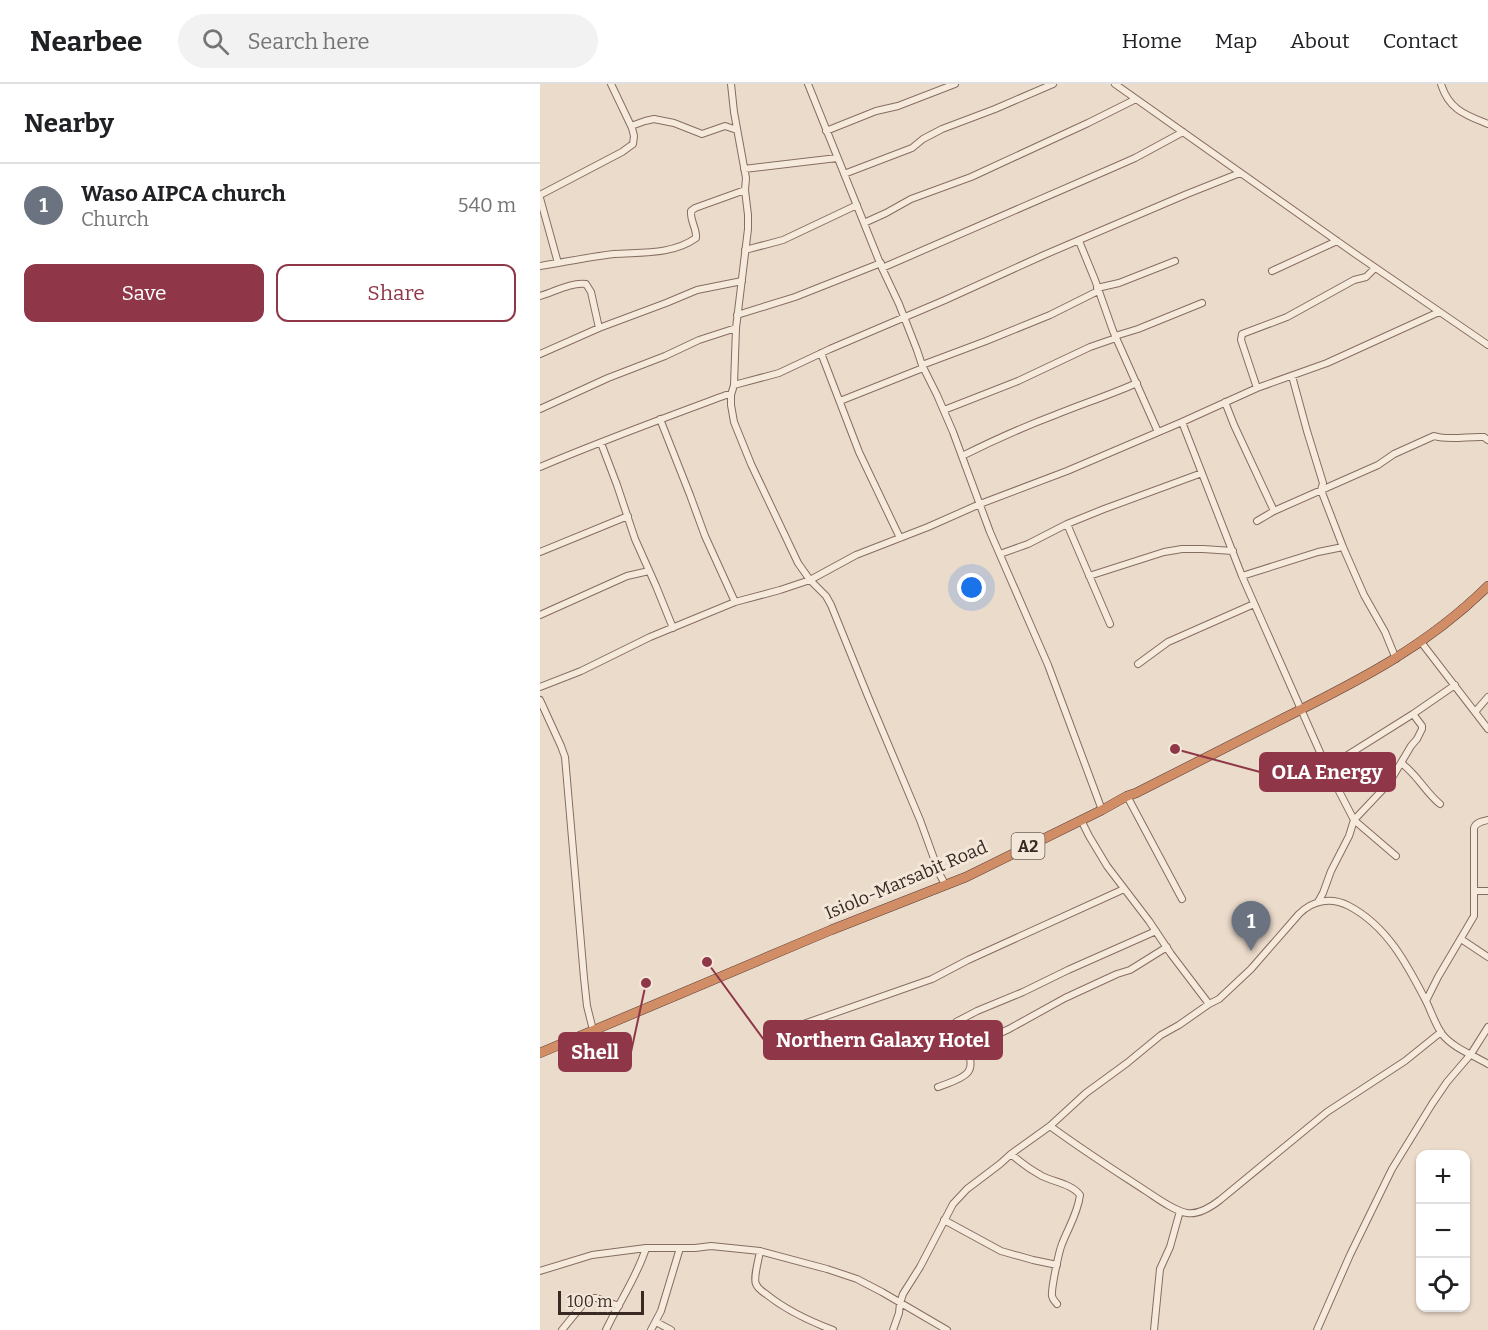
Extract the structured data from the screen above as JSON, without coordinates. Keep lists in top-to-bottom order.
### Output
{
  "streets": {
    "highway": ["A2", "Isiolo-Marsabit Road"]
  },
  "places": ["OLA Energy", "Northern Galaxy Hotel", "Shell"],
  "scale_bar": "100 m",
  "page": {
    "header": "Nearbee",
    "search": "Search here",
    "nav": [
      "Home",
      "Map",
      "About",
      "Contact"
    ],
    "heading": "Nearby",
    "list": [
      {
        "mark": "1",
        "name": "Waso AIPCA church",
        "note": "Church",
        "value": "540 m"
      }
    ],
    "buttons": ["Save", "Share"],
    "pins": "1",
    "map_buttons": ["+", "−"],
    "scale": "100 m"
  }
}
